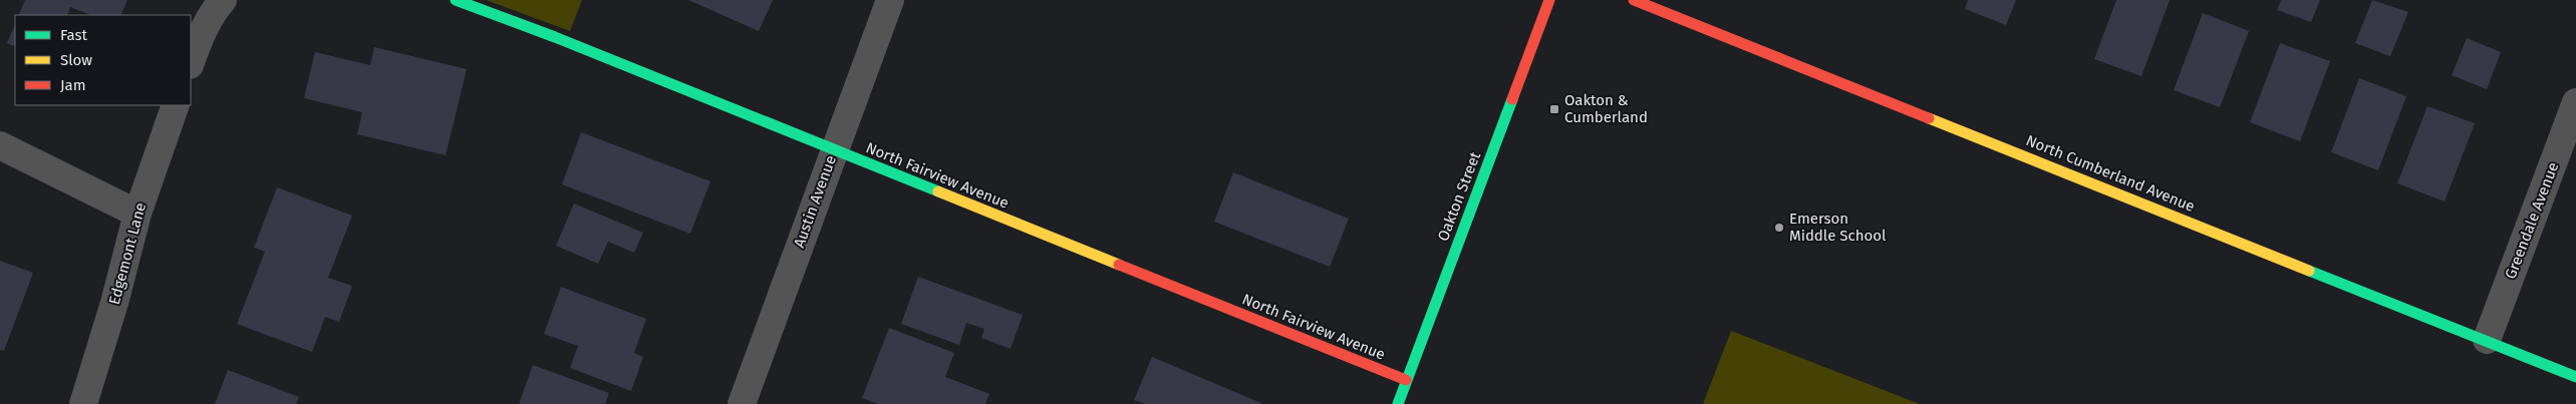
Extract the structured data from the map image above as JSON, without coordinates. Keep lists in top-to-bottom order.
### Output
{
  "streets": {
    "street": [
      "North Cumberland Avenue",
      "North Fairview Avenue",
      "Oakton Street",
      "Austin Avenue",
      "Greendale Avenue",
      "Edgemont Lane"
    ]
  },
  "crossings": [
    ["North Cumberland Avenue", "Greendale Avenue"],
    ["North Fairview Avenue", "Oakton Street"],
    ["North Fairview Avenue", "Austin Avenue"]
  ],
  "places": {
    "transit": ["Oakton & Cumberland"],
    "other": ["Emerson Middle School"]
  },
  "legend": ["Fast", "Slow", "Jam"]
}
